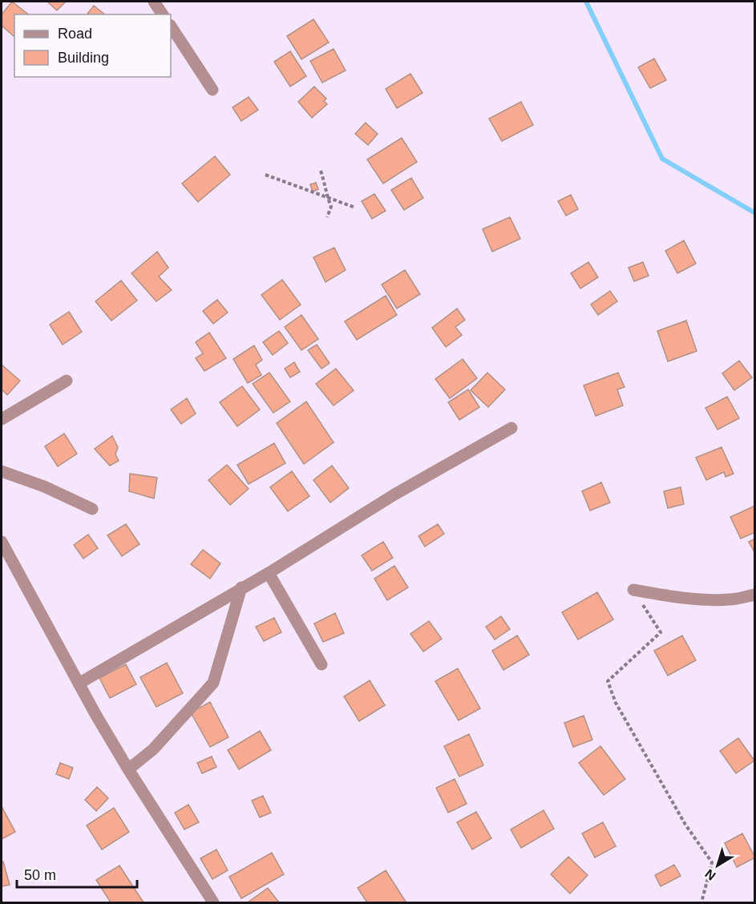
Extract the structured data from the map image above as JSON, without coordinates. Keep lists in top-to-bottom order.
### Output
{
  "legend": ["Road", "Building"],
  "scale_bar": "50 m",
  "north": "bottom left"
}
